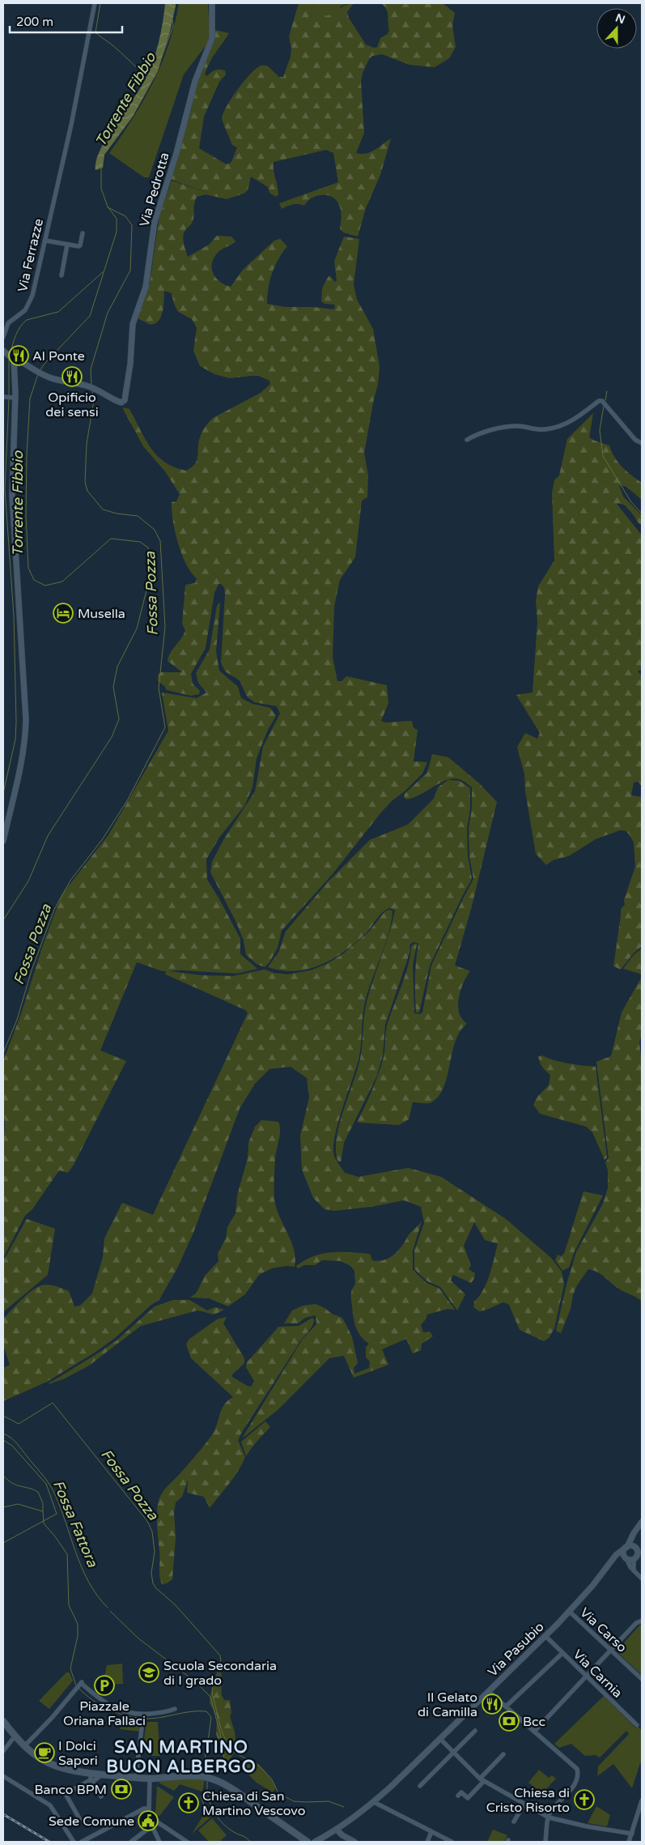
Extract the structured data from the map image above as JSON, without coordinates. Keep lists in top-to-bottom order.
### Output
{
  "streets": {
    "street": [
      "Via Pedrotta",
      "Via Ferrazze",
      "Via Carso",
      "Via Pasubio",
      "Via Carnia"
    ]
  },
  "crossings": [
    ["Via Carso", "Via Pasubio"],
    ["Via Pasubio", "Via Carnia"]
  ],
  "districts": ["SAN MARTINO BUON ALBERGO"],
  "water": ["Torrente Fibbio", "Fossa Pozza", "Fossa Fattora"],
  "places": {
    "restaurant": ["Al Ponte", "Opificio dei sensi", "Il Gelato di Camilla"],
    "hotel": ["Musella"],
    "school or university": ["Scuola Secondaria di I grado"],
    "parking": ["Piazzale Oriana Fallaci"],
    "bank": ["Bcc", "Banco BPM"],
    "cafe": ["I Dolci Sapori"],
    "church": ["Chiesa di Cristo Risorto", "Chiesa di San Martino Vescovo"],
    "public building": ["Sede Comune"]
  },
  "scale_bar": "200 m",
  "north": "top"
}
